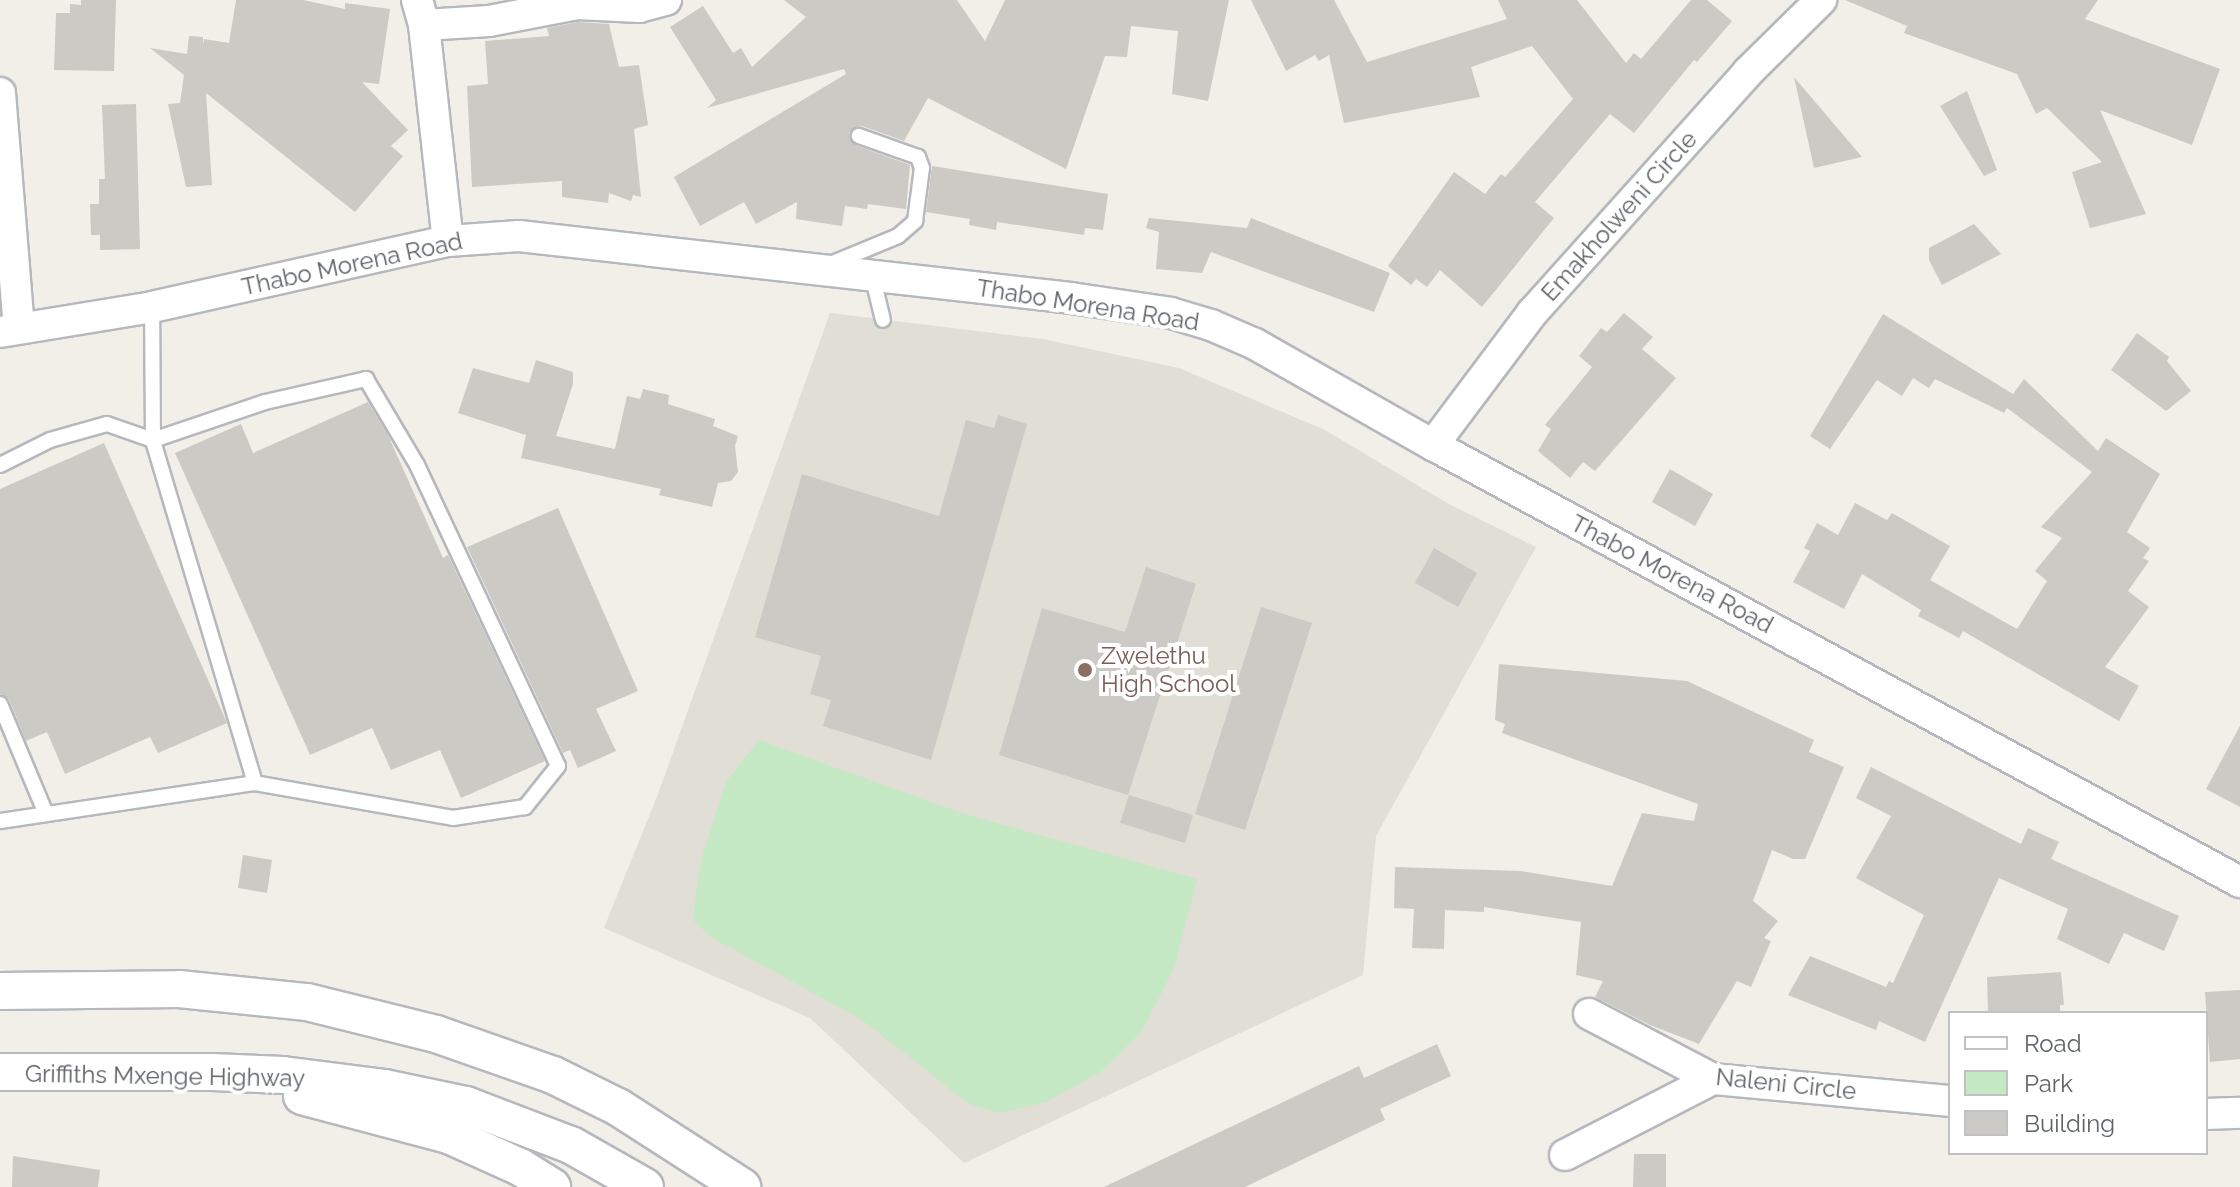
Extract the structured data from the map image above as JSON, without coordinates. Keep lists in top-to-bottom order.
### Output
{
  "streets": {
    "street": [
      "Emakholweni Circle",
      "Thabo Morena Road",
      "Griffiths Mxenge Highway",
      "Naleni Circle"
    ]
  },
  "crossings": [
    ["Emakholweni Circle", "Thabo Morena Road"]
  ],
  "places": ["Zwelethu High School"],
  "legend": ["Road", "Park", "Building"]
}
